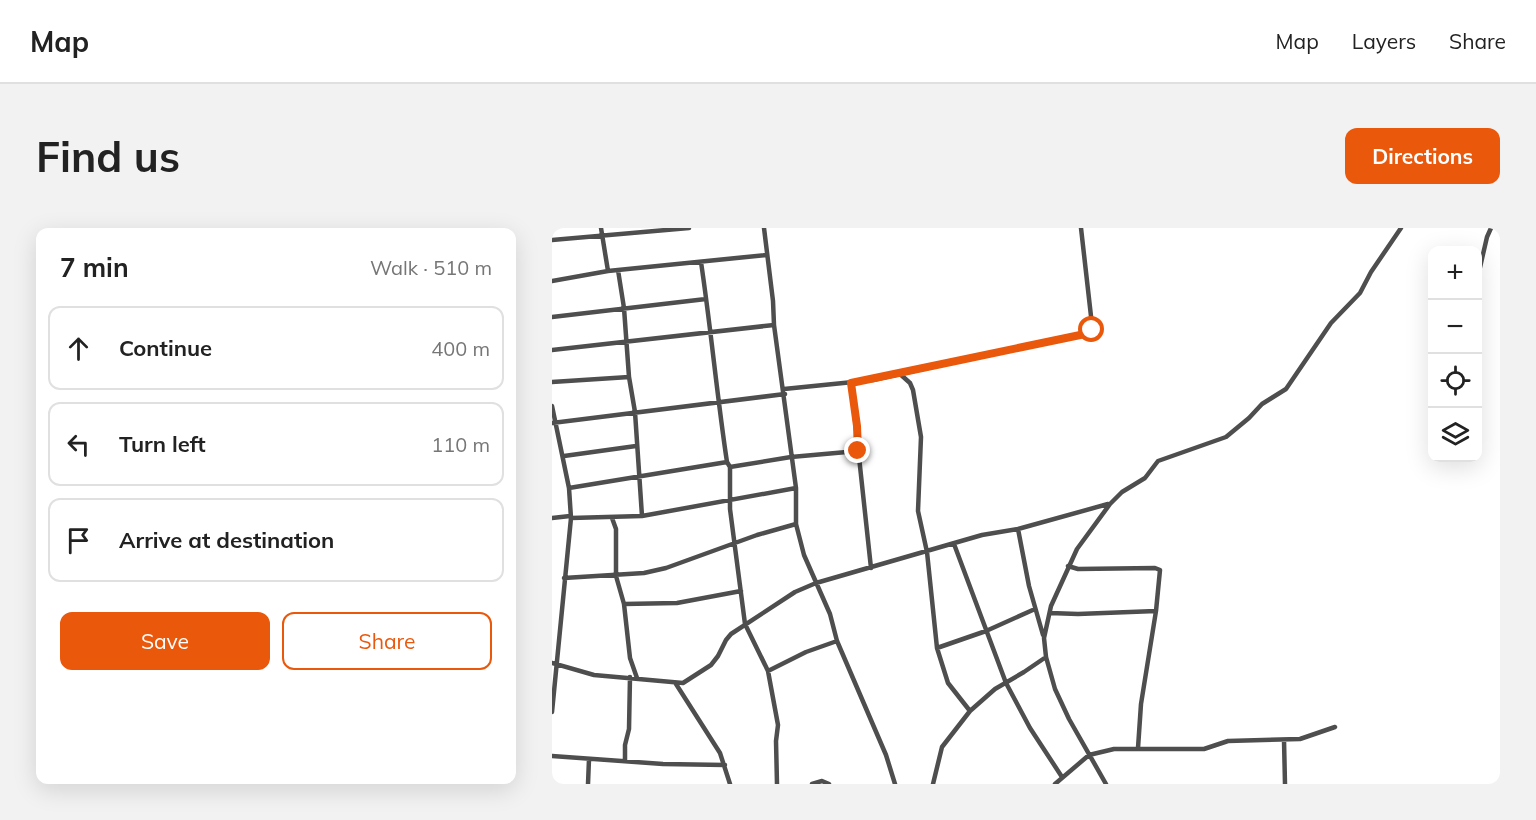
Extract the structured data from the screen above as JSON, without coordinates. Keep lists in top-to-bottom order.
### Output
{
  "page": {
    "header": "Map",
    "nav": ["Map", "Layers", "Share"],
    "buttons": [
      "Directions",
      ["Save", "Share"]
    ],
    "title": "Find us",
    "heading": ["7 min", "Walk · 510 m"],
    "map_buttons": ["+", "−"],
    "list": [
      ["Continue", "400 m"],
      ["Turn left", "110 m"],
      "Arrive at destination"
    ]
  }
}
